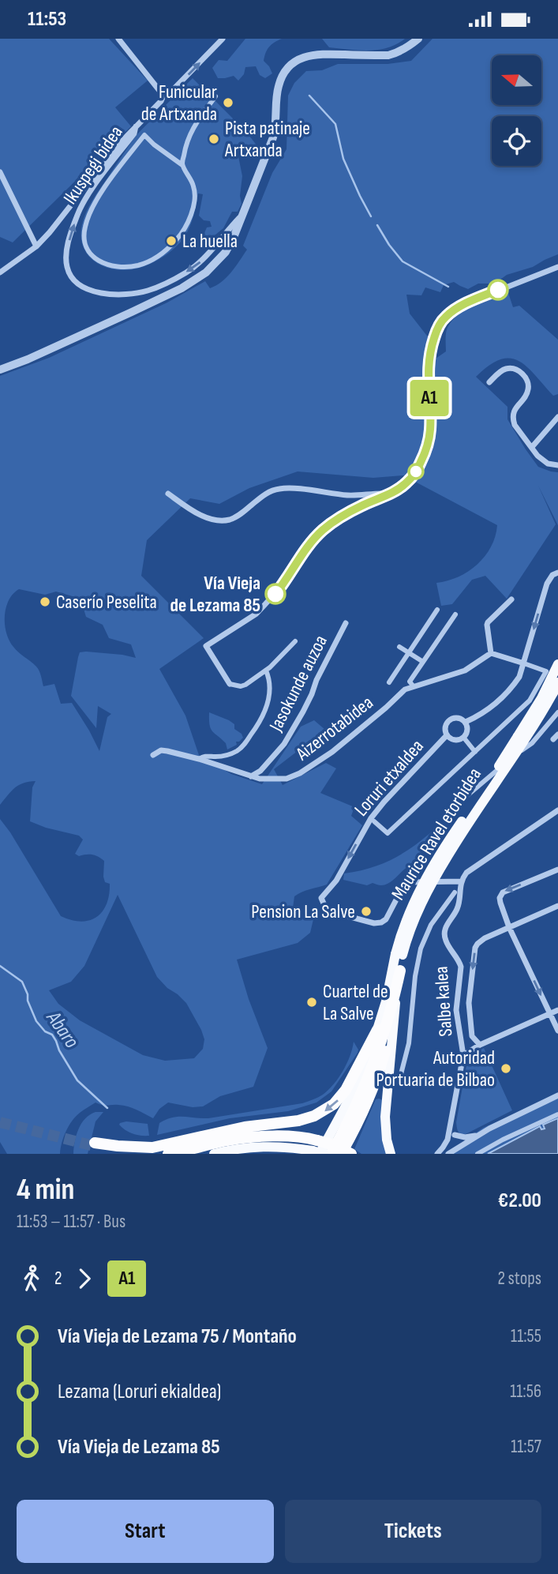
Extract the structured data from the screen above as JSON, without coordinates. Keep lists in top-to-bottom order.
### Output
{
  "streets": {
    "highway": ["Maurice Ravel etorbidea"],
    "street": [
      "Ikuspegi bidea",
      "Jasokunde auzoa",
      "Aizerrotabidea",
      "Loruri etxaldea",
      "Salbe kalea"
    ]
  },
  "crossings": [
    ["Jasokunde auzoa", "Aizerrotabidea"],
    ["Loruri etxaldea", "Salbe kalea"]
  ],
  "water": ["Abaro"],
  "places": [
    "Funicular de Artxanda",
    "Pista patinaje Artxanda",
    "La huella",
    "Vía Vieja de Lezama 85",
    "Caserío Peselita",
    "Pension La Salve",
    "Cuartel de La Salve",
    "Autoridad Portuaria de Bilbao"
  ],
  "lines": ["bus line A1"],
  "north": "left",
  "page": {
    "status": "11:53",
    "on_map": "A1",
    "heading": ["4 min", "11:53 – 11:57 · Bus", "€2.00"],
    "legs": ["2", "A1", "2 stops"],
    "list": [
      {
        "name": "Vía Vieja de Lezama 75 / Montaño",
        "value": "11:55"
      },
      {
        "name": "Lezama (Loruri ekialdea)",
        "value": "11:56"
      },
      {
        "name": "Vía Vieja de Lezama 85",
        "value": "11:57"
      }
    ],
    "buttons": ["Start", "Tickets"]
  }
}
